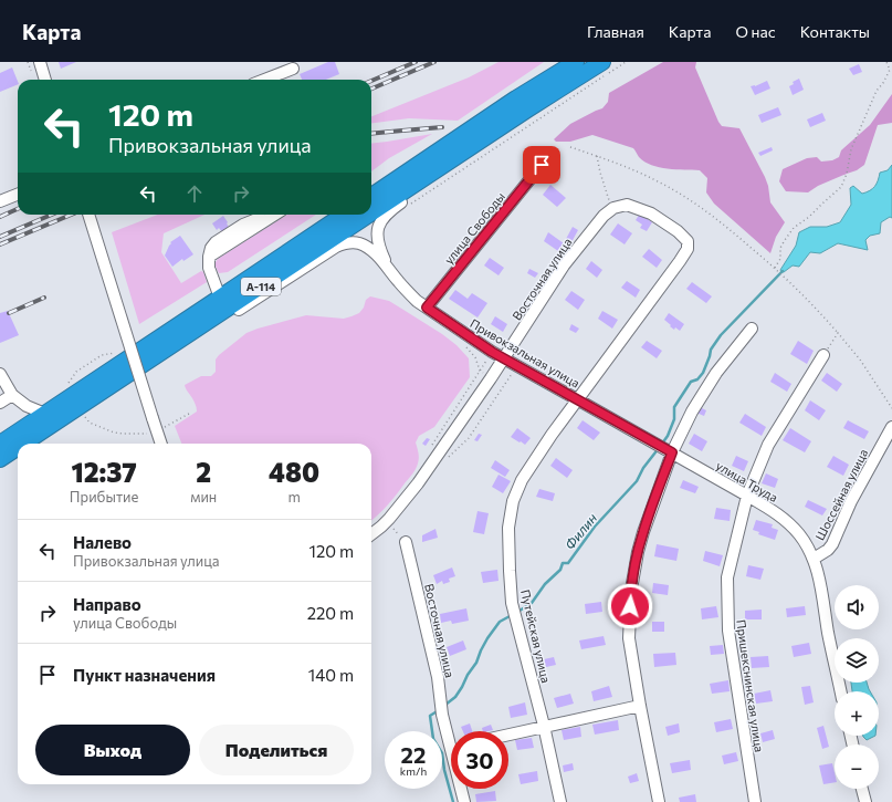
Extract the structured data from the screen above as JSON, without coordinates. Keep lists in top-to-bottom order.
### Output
{
  "streets": {
    "highway": ["А-114"],
    "street": [
      "улица Свободы",
      "Восточная улица",
      "Привокзальная улица",
      "улица Труда",
      "Шоссейная улица",
      "Путейская улица",
      "Пришекснинская улица"
    ]
  },
  "crossings": [
    ["улица Свободы", "Привокзальная улица"],
    ["Восточная улица", "Привокзальная улица"],
    ["Восточная улица", "Путейская улица"],
    ["Привокзальная улица", "улица Труда"],
    ["Привокзальная улица", "Путейская улица"],
    ["улица Труда", "Шоссейная улица"],
    ["улица Труда", "Пришекснинская улица"]
  ],
  "water": ["Филин"],
  "page": {
    "header": "Карта",
    "nav": [
      "Главная",
      "Карта",
      "О нас",
      "Контакты"
    ],
    "turn": ["120 m", "Привокзальная улица"],
    "eta": [
      "12:37",
      "Прибытие",
      "2",
      "мин",
      "480",
      "m"
    ],
    "list": [
      {
        "name": "Налево",
        "note": "Привокзальная улица",
        "value": "120 m"
      },
      {
        "name": "Направо",
        "note": "улица Свободы",
        "value": "220 m"
      },
      {
        "name": "Пункт назначения",
        "value": "140 m"
      }
    ],
    "map_buttons": ["+", "−"],
    "buttons": ["Выход", "Поделиться"],
    "speed": "22 km/h",
    "limit": "30"
  }
}
